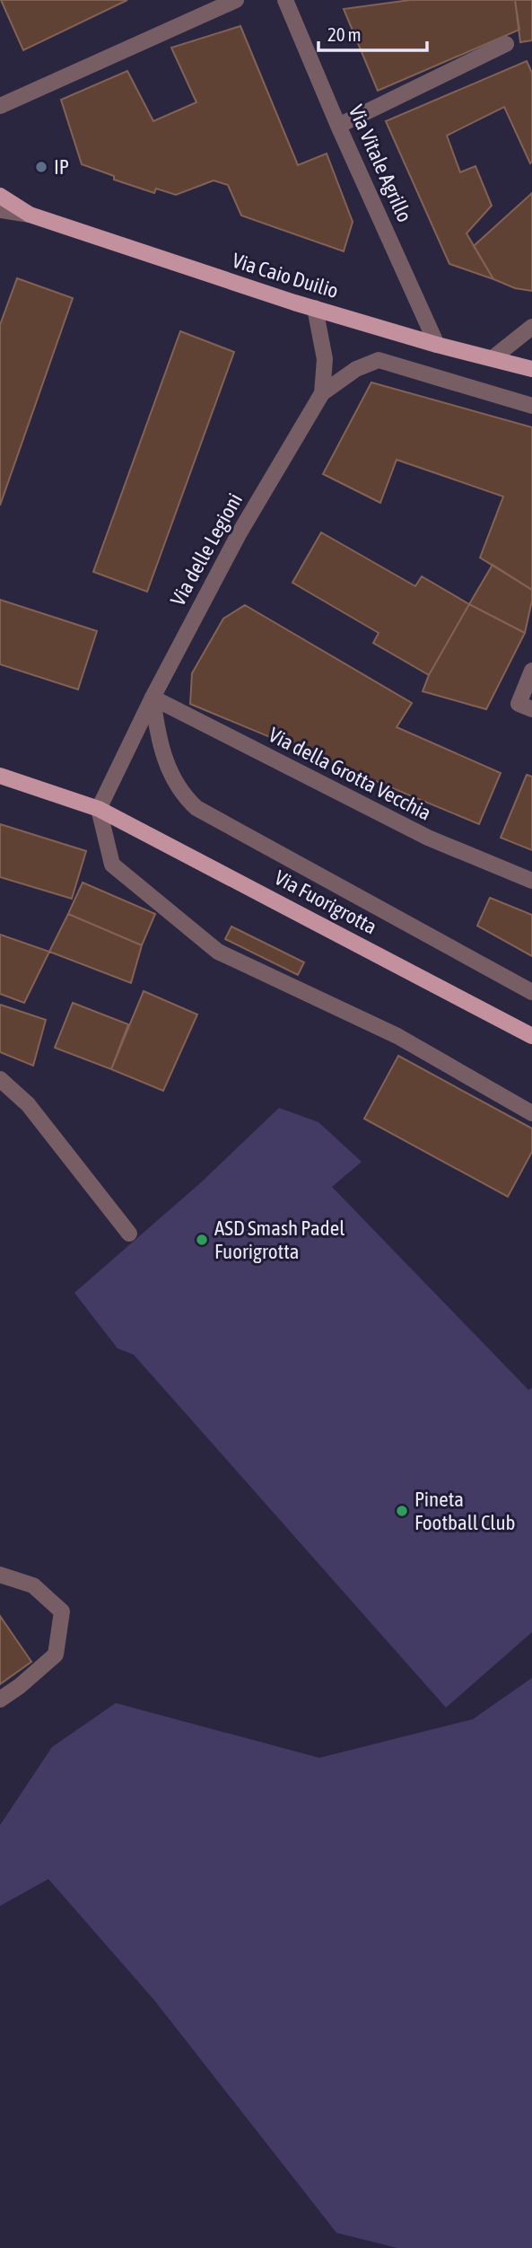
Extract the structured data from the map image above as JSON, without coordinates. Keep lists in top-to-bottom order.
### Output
{
  "streets": {
    "main road": ["Via Caio Duilio", "Via Fuorigrotta"],
    "street": ["Via Vitale Agrillo", "Via delle Legioni", "Via della Grotta Vecchia"]
  },
  "crossings": [
    ["Via Vitale Agrillo", "Via Caio Duilio"],
    ["Via Caio Duilio", "Via delle Legioni"],
    ["Via delle Legioni", "Via della Grotta Vecchia"],
    ["Via delle Legioni", "Via Fuorigrotta"]
  ],
  "places": ["IP", "ASD Smash Padel Fuorigrotta", "Pineta Football Club"],
  "scale_bar": "20 m"
}
